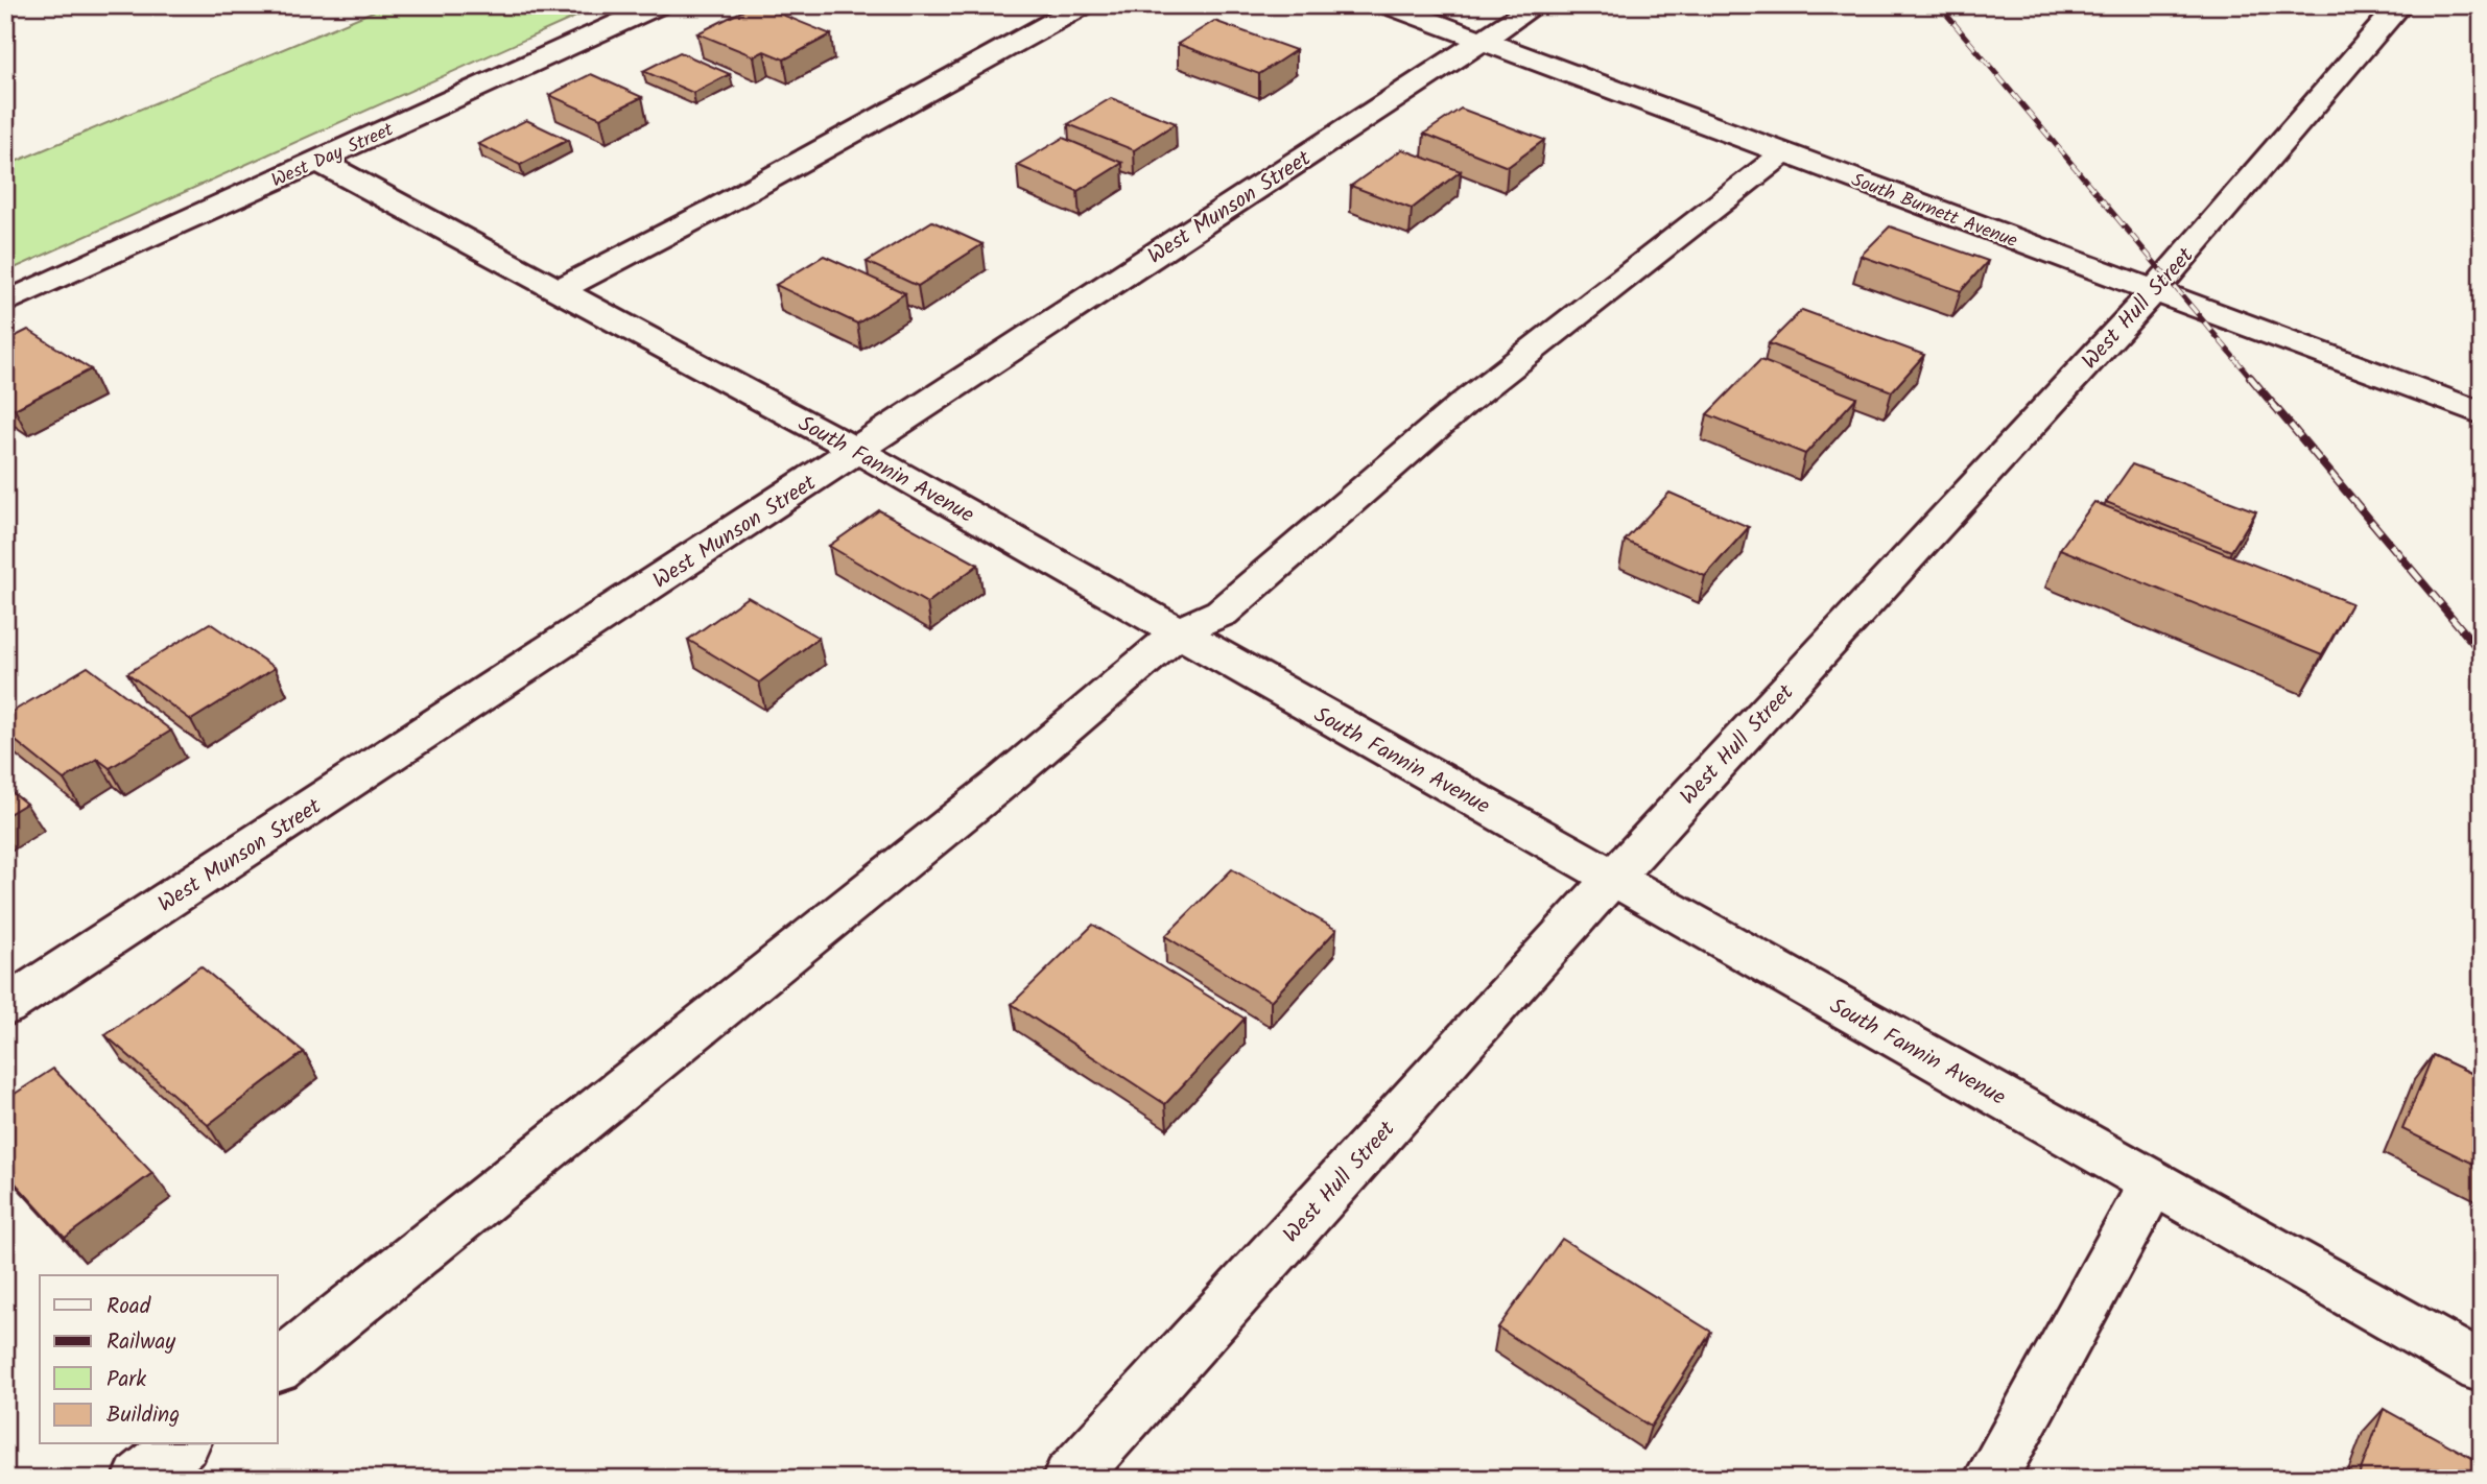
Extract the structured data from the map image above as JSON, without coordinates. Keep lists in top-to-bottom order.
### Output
{
  "streets": {
    "street": [
      "West Day Street",
      "West Munson Street",
      "South Burnett Avenue",
      "West Hull Street",
      "South Fannin Avenue"
    ]
  },
  "crossings": [
    ["West Day Street", "South Fannin Avenue"],
    ["West Munson Street", "South Burnett Avenue"],
    ["West Munson Street", "South Fannin Avenue"],
    ["South Burnett Avenue", "West Hull Street"],
    ["West Hull Street", "South Fannin Avenue"]
  ],
  "legend": [
    "Road",
    "Railway",
    "Park",
    "Building"
  ]
}
